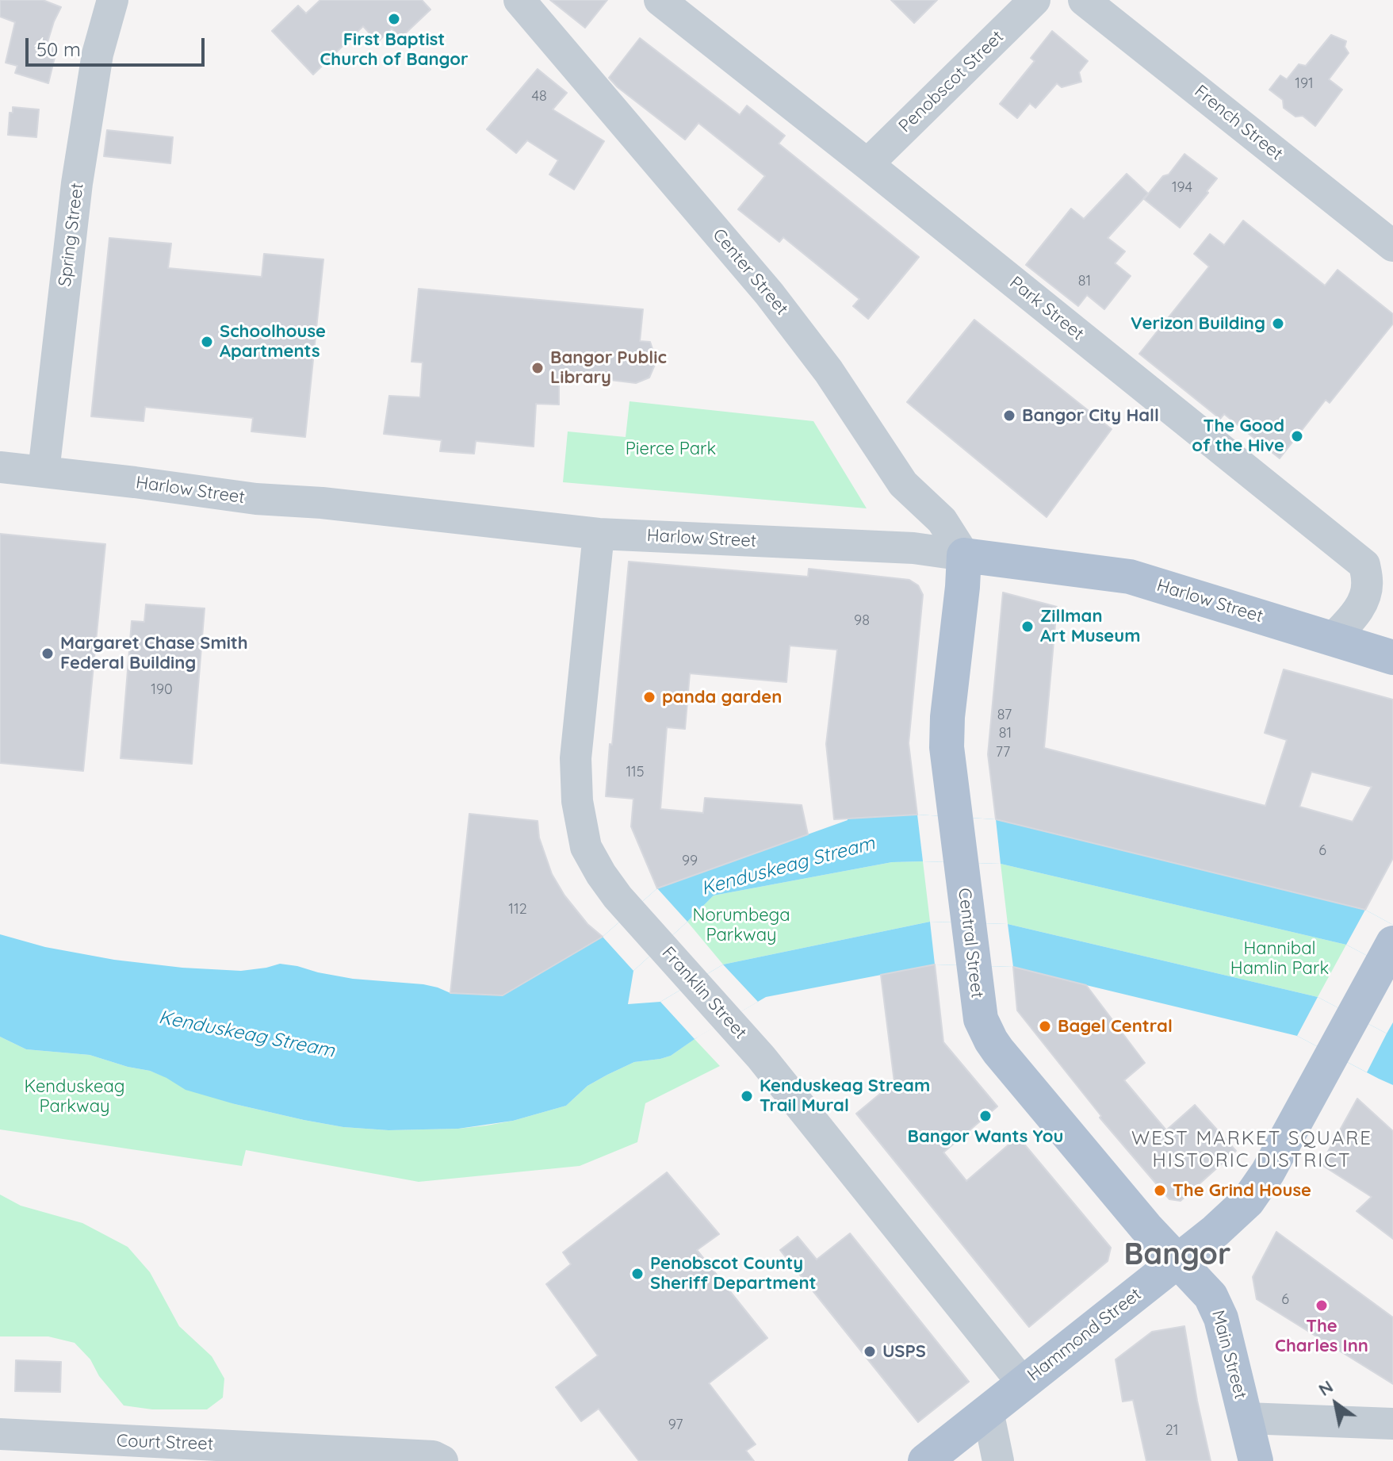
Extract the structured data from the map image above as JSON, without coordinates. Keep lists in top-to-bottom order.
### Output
{
  "streets": {
    "main road": [
      "Harlow Street",
      "Central Street",
      "Hammond Street",
      "Main Street"
    ],
    "street": [
      "Penobscot Street",
      "French Street",
      "Spring Street",
      "Center Street",
      "Park Street",
      "Franklin Street",
      "Court Street"
    ]
  },
  "crossings": [
    ["Penobscot Street", "Park Street"],
    ["Spring Street", "Harlow Street"],
    ["Center Street", "Harlow Street"],
    ["Center Street", "Central Street"],
    ["Park Street", "Harlow Street"],
    ["Harlow Street", "Central Street"],
    ["Harlow Street", "Franklin Street"],
    ["Central Street", "Hammond Street"],
    ["Central Street", "Main Street"],
    ["Franklin Street", "Hammond Street"],
    ["Hammond Street", "Main Street"]
  ],
  "districts": ["WEST MARKET SQUARE HISTORIC DISTRICT", "Bangor"],
  "water": ["Kenduskeag Stream"],
  "parks": [
    "Pierce Park",
    "Norumbega Parkway",
    "Hannibal Hamlin Park",
    "Kenduskeag Parkway"
  ],
  "places": [
    "First Baptist Church of Bangor",
    "Verizon Building",
    "Schoolhouse Apartments",
    "Bangor Public Library",
    "Bangor City Hall",
    "The Good of the Hive",
    "Zillman Art Museum",
    "Margaret Chase Smith Federal Building",
    "panda garden",
    "Bagel Central",
    "Kenduskeag Stream Trail Mural",
    "Bangor Wants You",
    "The Grind House",
    "Penobscot County Sheriff Department",
    "The Charles Inn",
    "USPS"
  ],
  "house_numbers": [
    "191",
    "48",
    "194",
    "81",
    "98",
    "190",
    "87",
    "81",
    "77",
    "115",
    "6",
    "99",
    "112",
    "6",
    "97",
    "21"
  ],
  "scale_bar": "50 m",
  "north": "top left"
}
